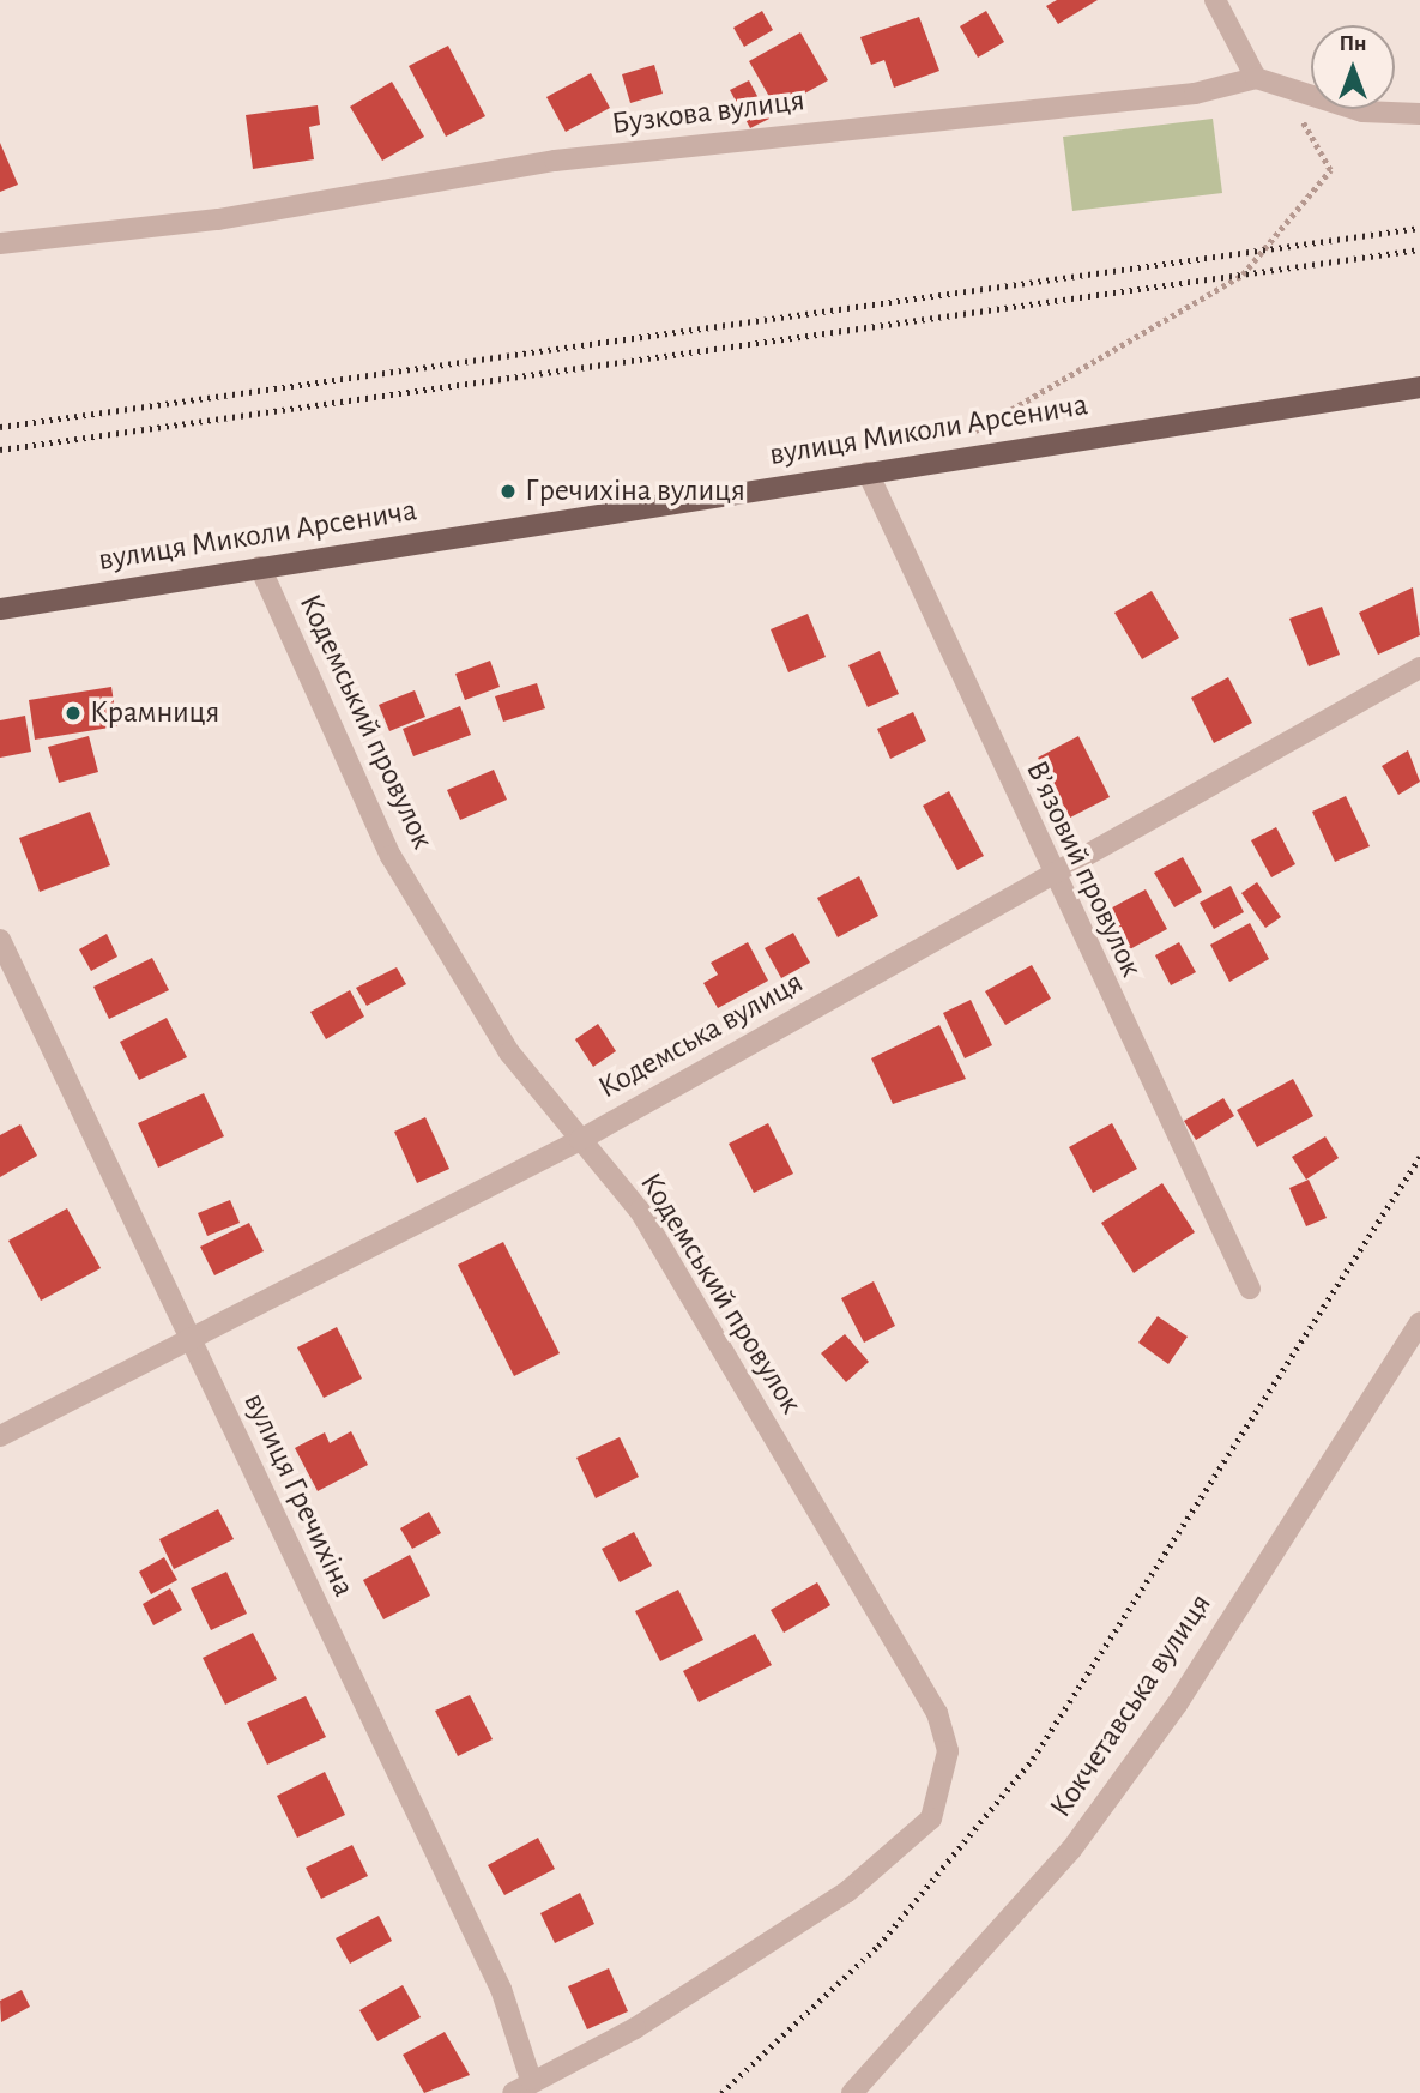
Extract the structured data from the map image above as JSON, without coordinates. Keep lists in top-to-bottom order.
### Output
{
  "streets": {
    "main road": ["вулиця Миколи Арсенича"],
    "street": [
      "Бузкова вулиця",
      "Кодемський провулок",
      "Вʼязовий провулок",
      "Кодемська вулиця",
      "вулиця Гречихіна",
      "Кокчетавська вулиця"
    ]
  },
  "crossings": [
    ["вулиця Миколи Арсенича", "Кодемський провулок"],
    ["вулиця Миколи Арсенича", "Вʼязовий провулок"],
    ["Кодемський провулок", "Кодемська вулиця"],
    ["Кодемський провулок", "вулиця Гречихіна"],
    ["Вʼязовий провулок", "Кодемська вулиця"],
    ["Кодемська вулиця", "вулиця Гречихіна"]
  ],
  "places": ["Гречихіна вулиця", "Крамниця"],
  "north": "top"
}
